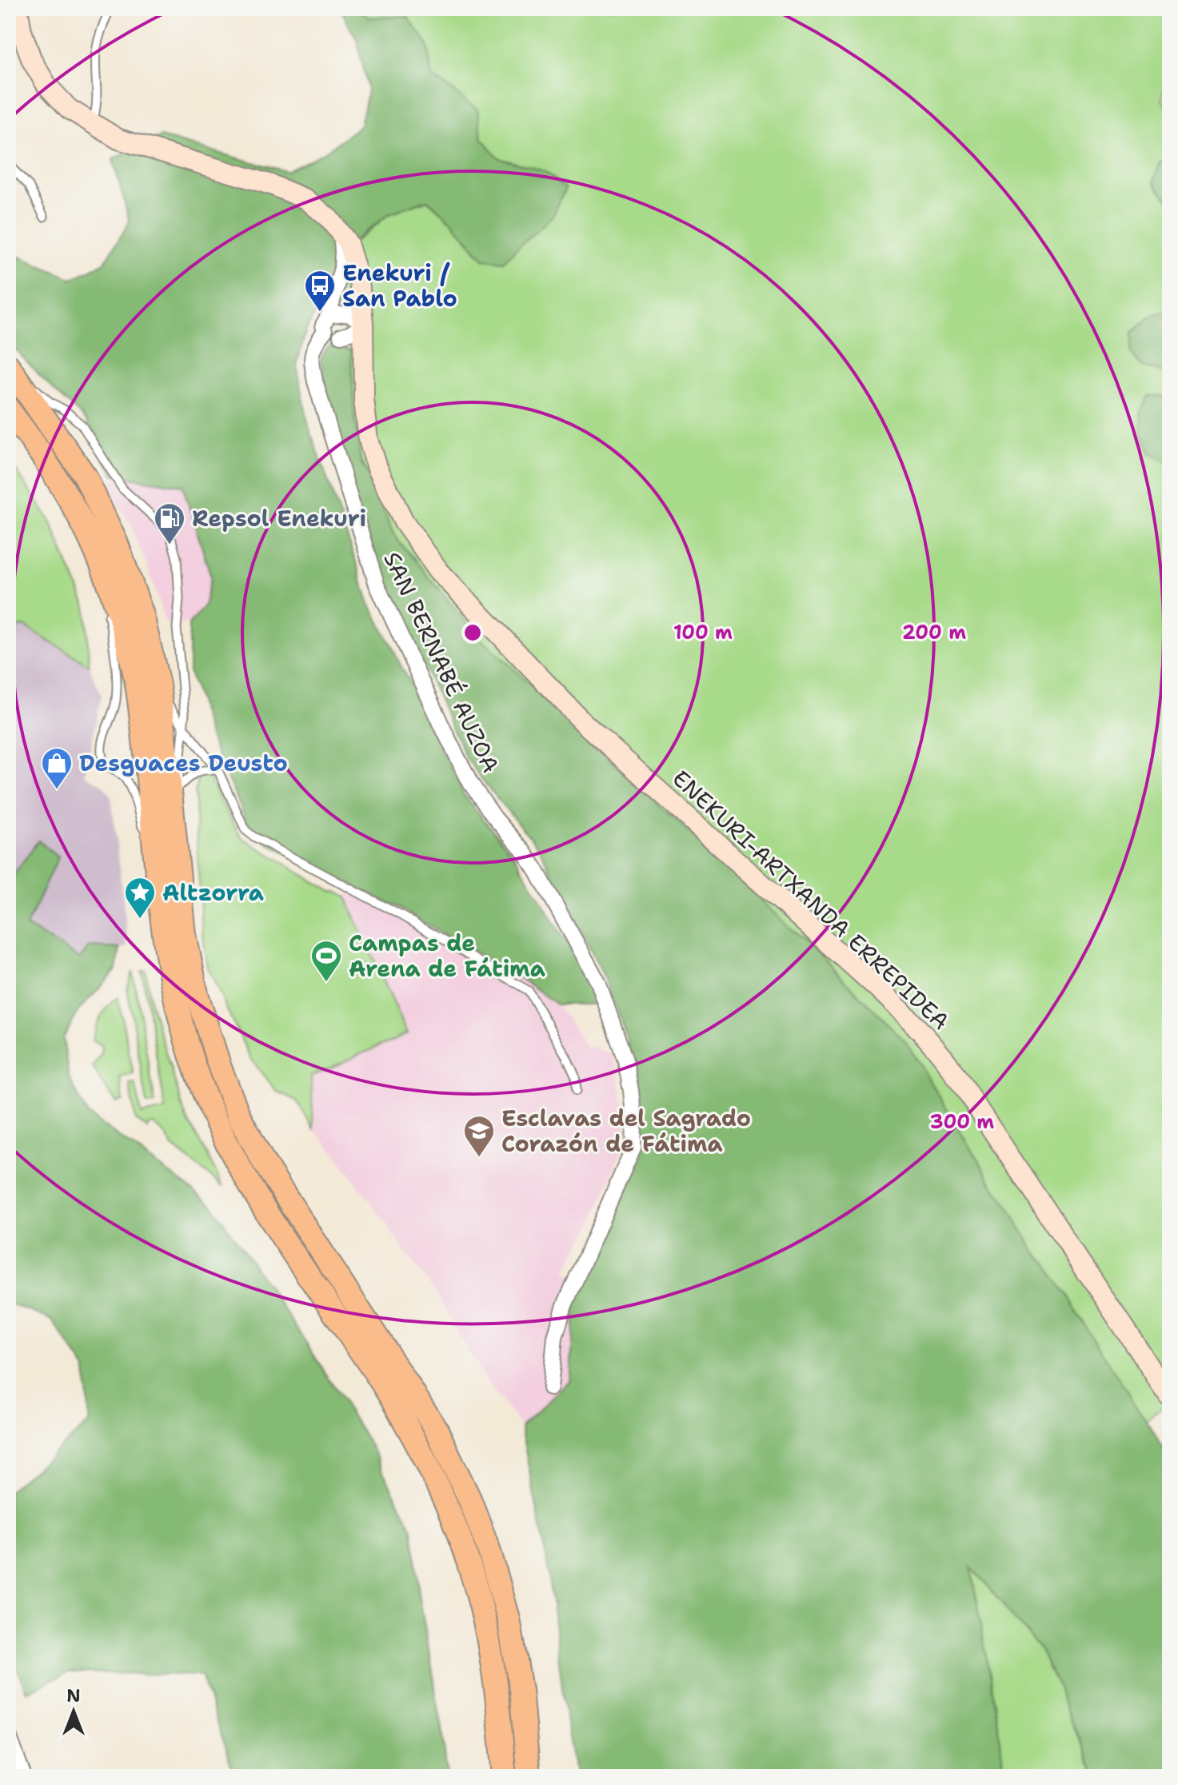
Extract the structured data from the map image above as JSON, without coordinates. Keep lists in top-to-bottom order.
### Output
{
  "streets": {
    "street": ["SAN BERNABÉ AUZOA", "ENEKURI-ARTXANDA ERREPIDEA"]
  },
  "crossings": [
    ["SAN BERNABÉ AUZOA", "ENEKURI-ARTXANDA ERREPIDEA"]
  ],
  "places": {
    "bus stop": ["Enekuri / San Pablo"],
    "fuel station": ["Repsol Enekuri"],
    "shop": ["Desguaces Deusto"],
    "place": ["Altzorra"],
    "sports": ["Campas de Arena de Fátima"],
    "school or university": ["Esclavas del Sagrado Corazón de Fátima"]
  },
  "north": "top",
  "rings": ["100 m", "200 m", "300 m"]
}
